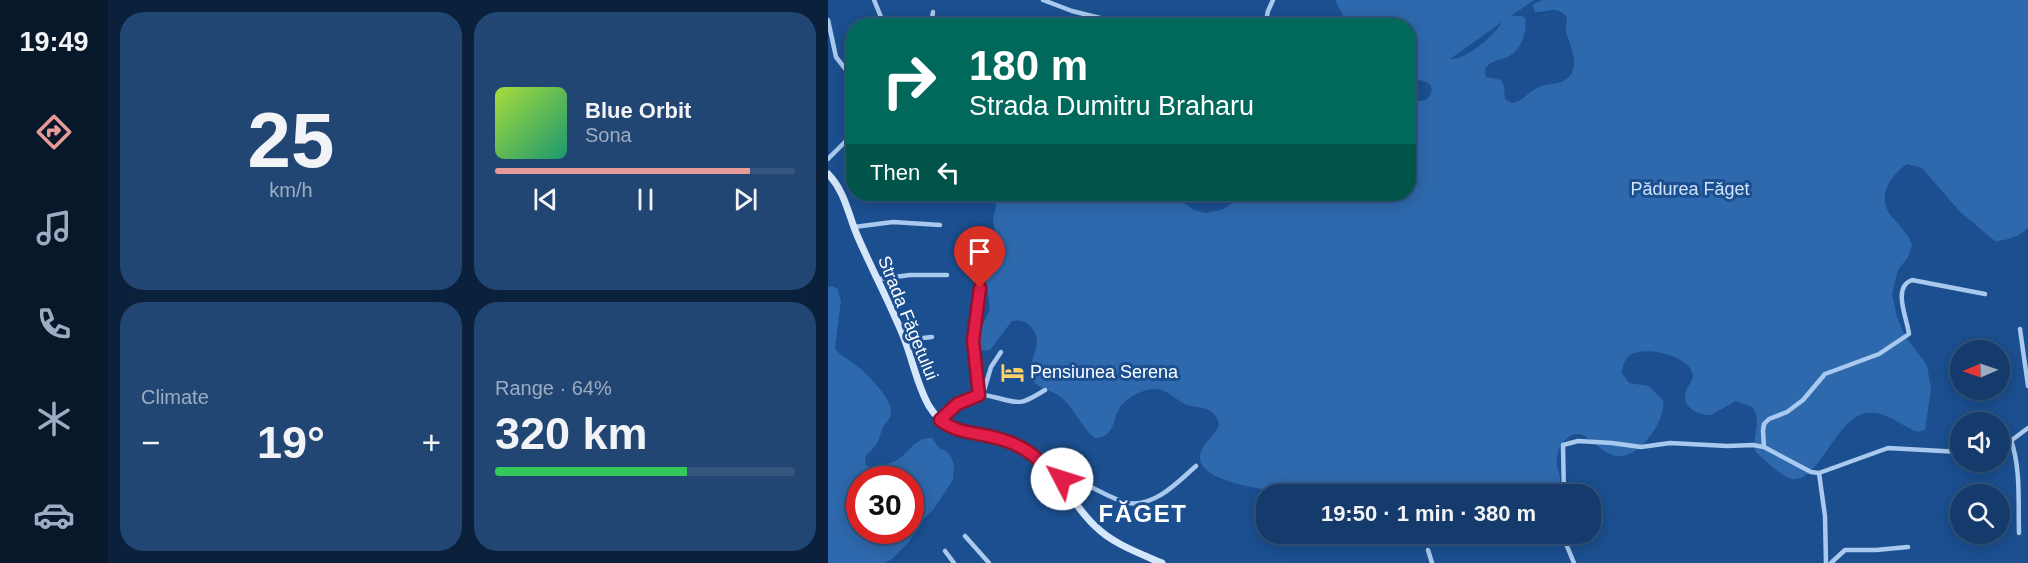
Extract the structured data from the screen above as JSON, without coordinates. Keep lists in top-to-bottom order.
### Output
{
  "streets": {
    "main road": ["Strada Făgetului"]
  },
  "districts": ["FĂGET"],
  "parks": ["Pădurea Făget"],
  "places": {
    "hotel": ["Pensiunea Serena"]
  },
  "north": "left",
  "page": {
    "tabs": "19:49",
    "tile": [
      ["25", "km/h"],
      "Climate",
      ["Range · 64%", "320 km"]
    ],
    "turn": ["180 m", "Strada Dumitru Braharu"],
    "song": ["Blue Orbit", "Sona"],
    "then": "Then",
    "heat": ["−", "19°", "+"],
    "limit": "30",
    "trip": "19:50 · 1 min · 380 m"
  }
}
